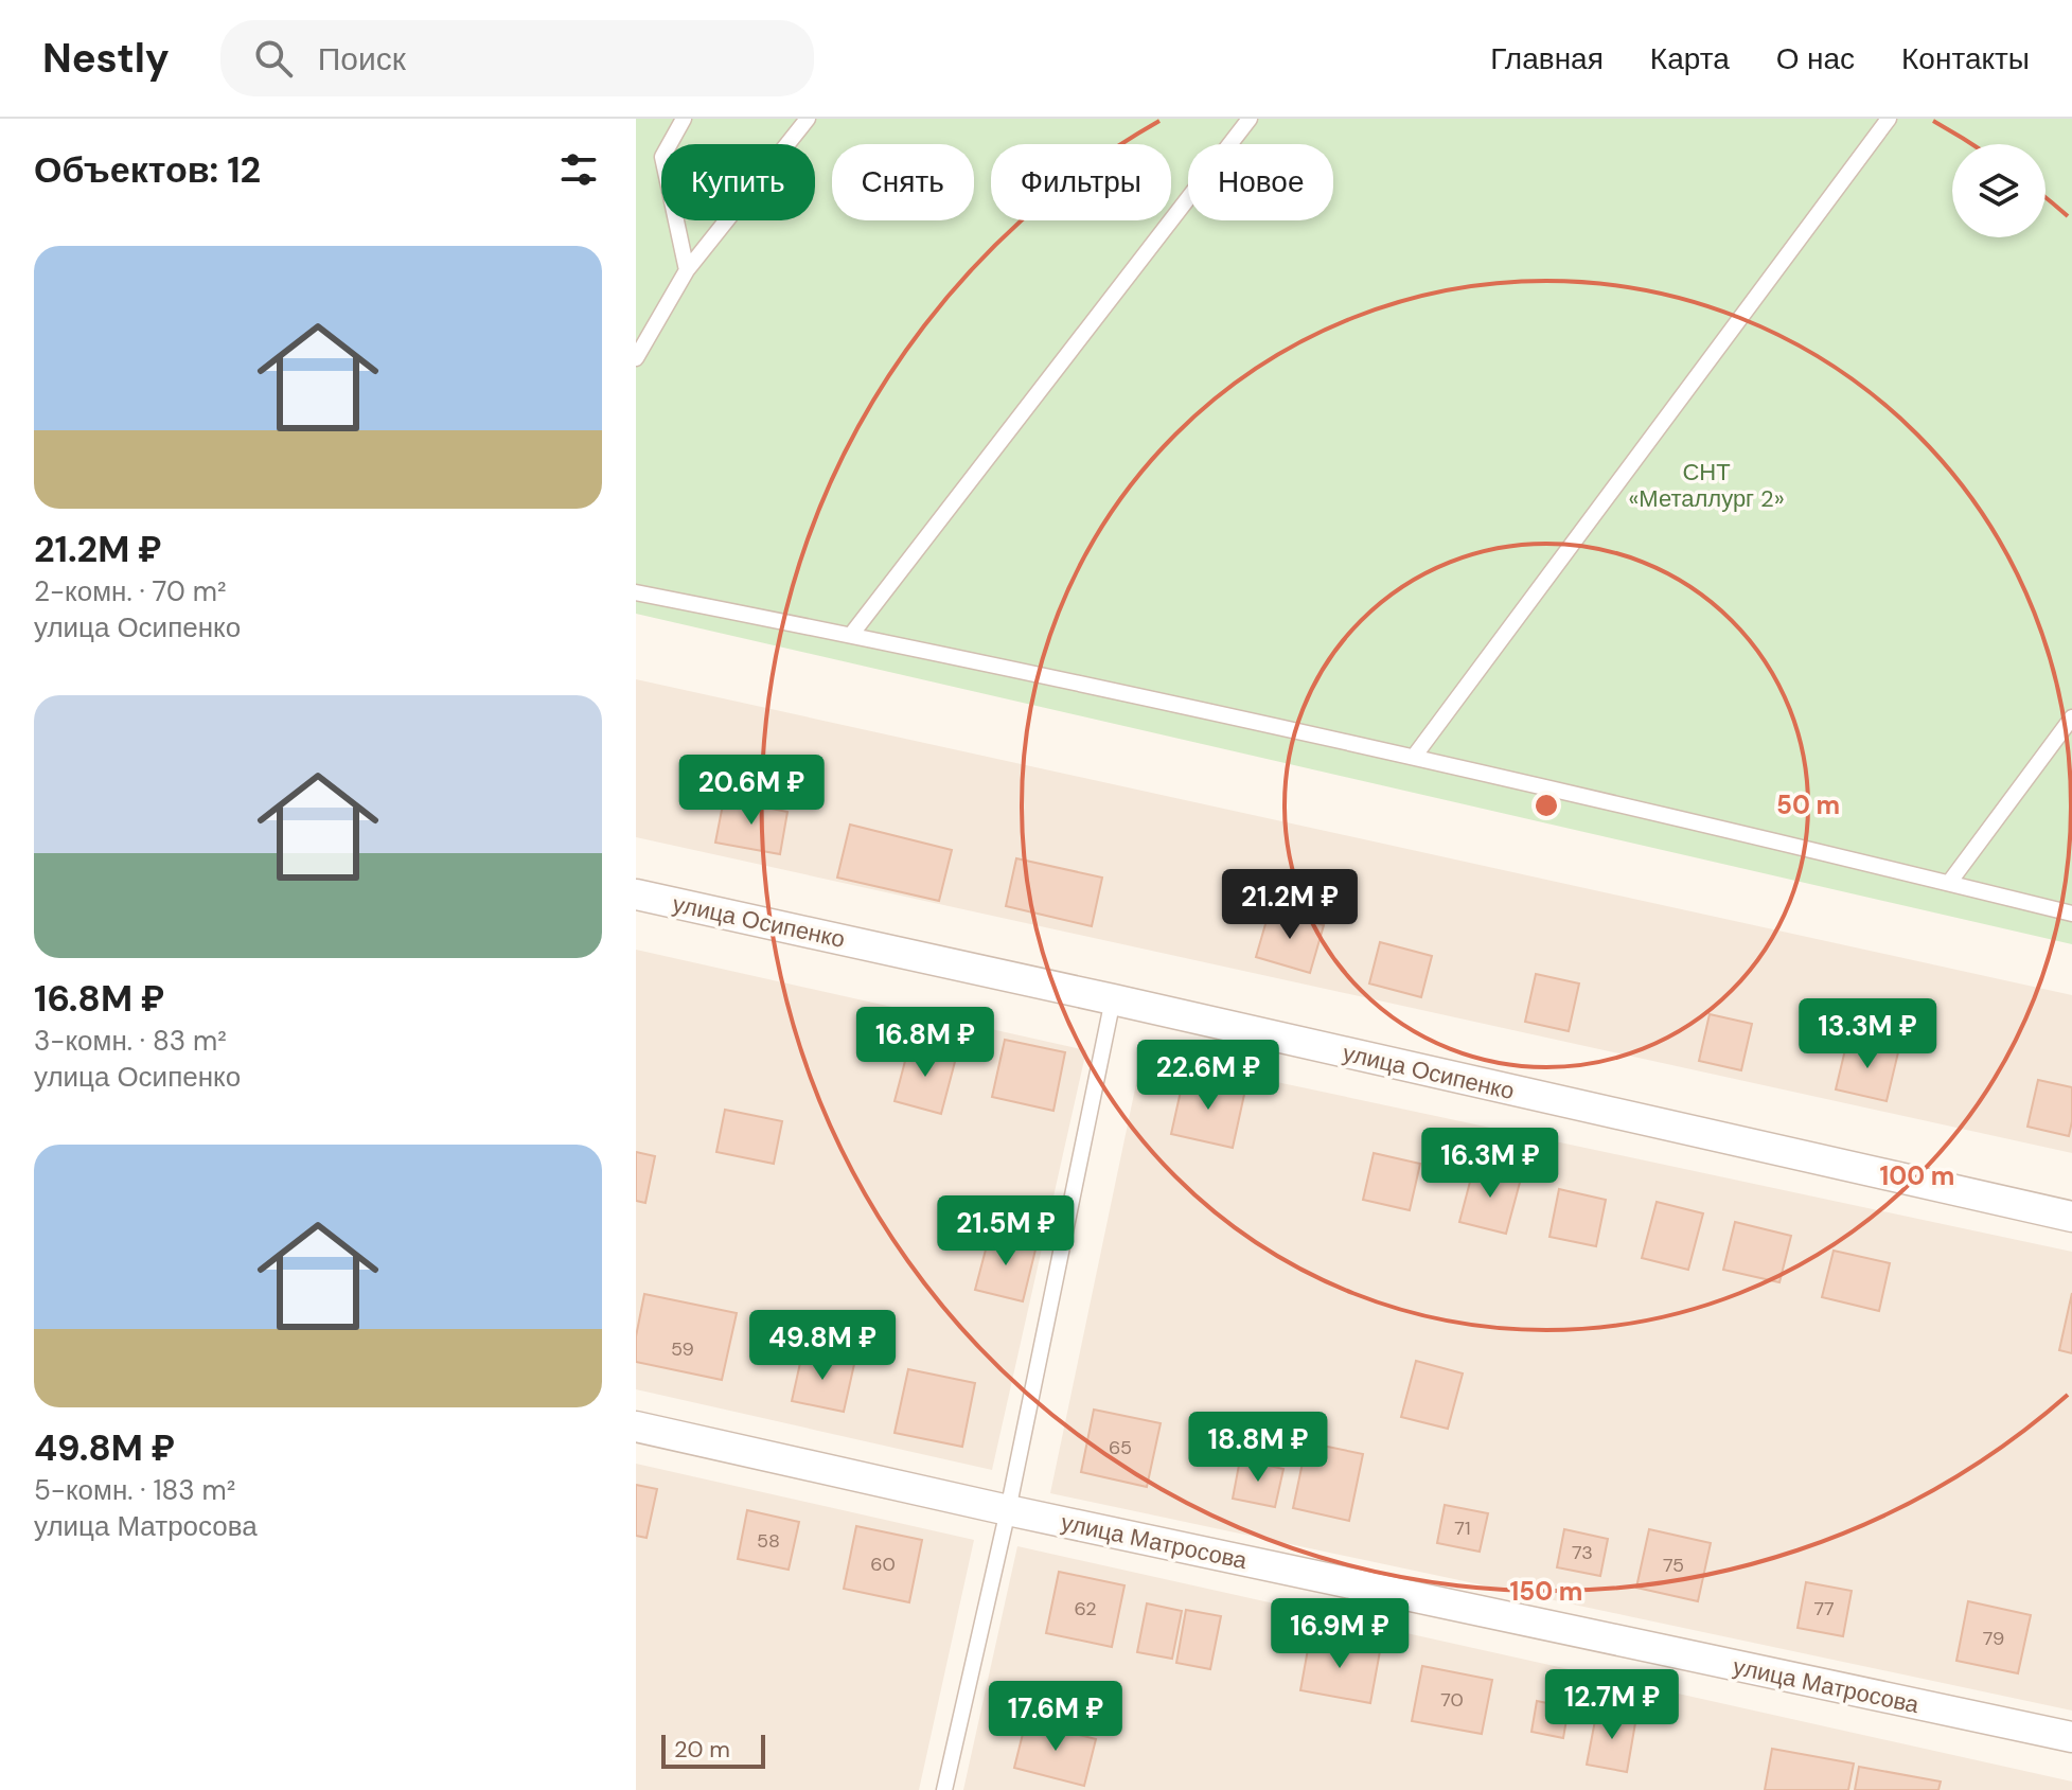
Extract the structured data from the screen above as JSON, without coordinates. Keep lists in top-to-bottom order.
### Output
{
  "streets": {
    "street": ["улица Осипенко", "улица Матросова"]
  },
  "parks": ["СНТ «Металлург 2»"],
  "house_numbers": [
    "59",
    "65",
    "71",
    "58",
    "73",
    "60",
    "75",
    "62",
    "77",
    "79",
    "70"
  ],
  "scale_bar": "20 m",
  "page": {
    "header": "Nestly",
    "search": "Поиск",
    "nav": [
      "Главная",
      "Карта",
      "О нас",
      "Контакты"
    ],
    "heading": "Объектов: 12",
    "chip": [
      "Купить",
      "Снять",
      "Фильтры",
      "Новое"
    ],
    "list": [
      {
        "name": "21.2M ₽",
        "note": "2-комн. · 70 m² · улица Осипенко"
      },
      {
        "name": "16.8M ₽",
        "note": "3-комн. · 83 m² · улица Осипенко"
      },
      {
        "name": "49.8M ₽",
        "note": "5-комн. · 183 m² · улица Матросова"
      }
    ],
    "price": [
      "20.6M ₽",
      "21.2M ₽",
      "13.3M ₽",
      "16.8M ₽",
      "22.6M ₽",
      "16.3M ₽",
      "21.5M ₽",
      "49.8M ₽",
      "18.8M ₽",
      "16.9M ₽",
      "12.7M ₽",
      "17.6M ₽"
    ],
    "scale": "20 m"
  },
  "rings": ["50 m", "100 m", "150 m"]
}
